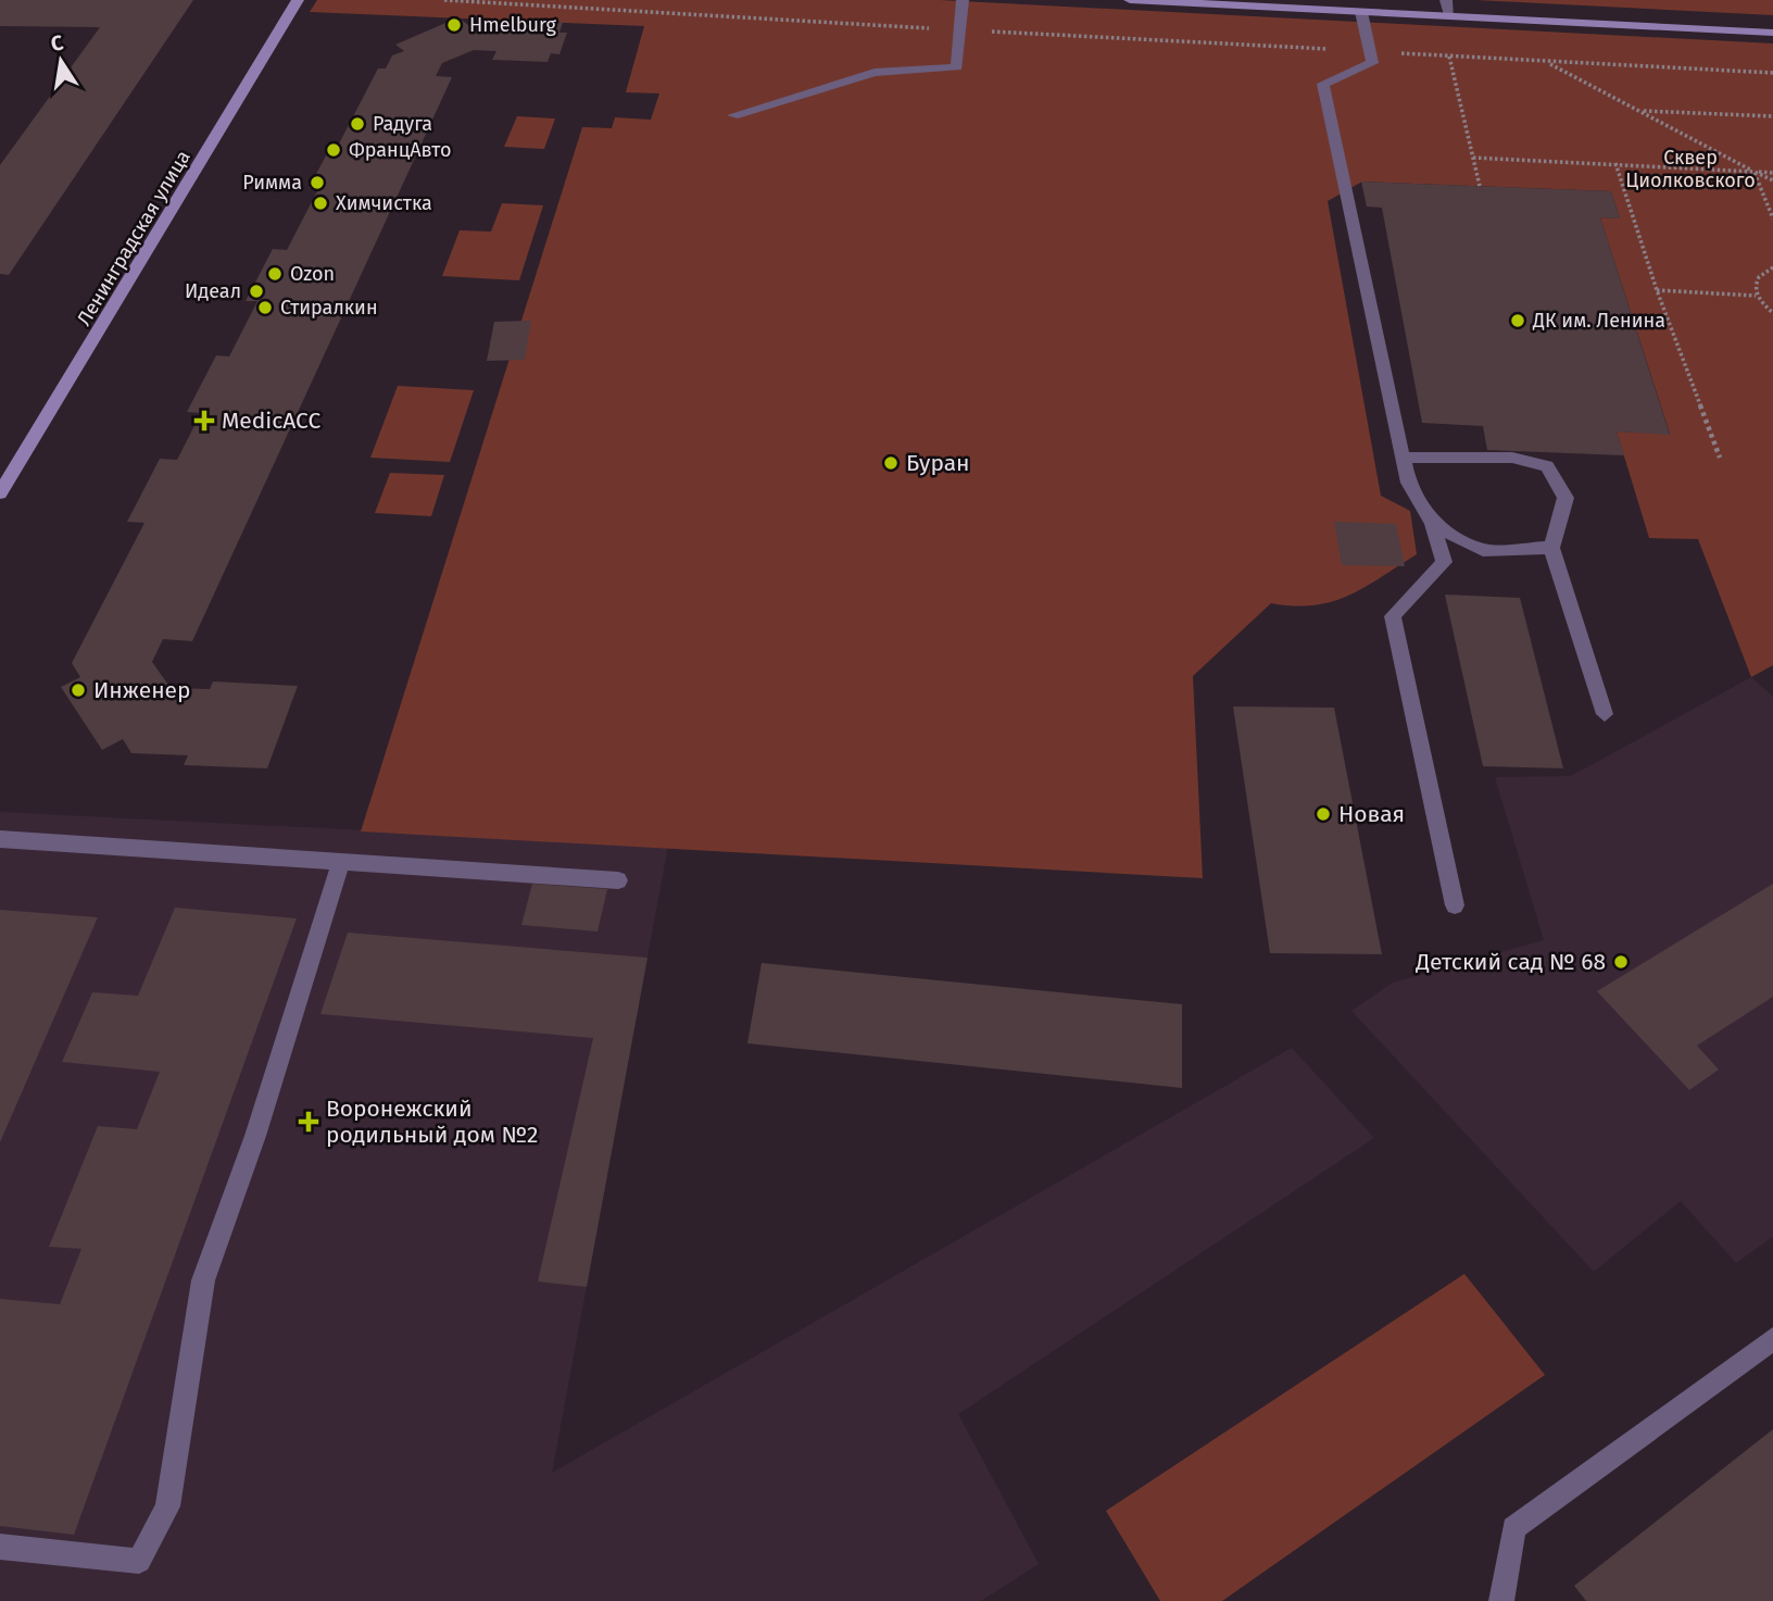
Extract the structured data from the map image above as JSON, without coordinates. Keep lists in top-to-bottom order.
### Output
{
  "streets": {
    "main road": ["Ленинградская улица"]
  },
  "parks": ["Сквер Циолковского"],
  "places": {
    "other": [
      "Hmelburg",
      "Радуга",
      "ФранцАвто",
      "Римма",
      "Химчистка",
      "Ozon",
      "Идеал",
      "Стиралкин",
      "ДК им. Ленина",
      "Буран",
      "Инженер",
      "Новая",
      "Детский сад № 68"
    ],
    "health": ["MedicACC", "Воронежский родильный дом №2"]
  },
  "north": "top"
}
